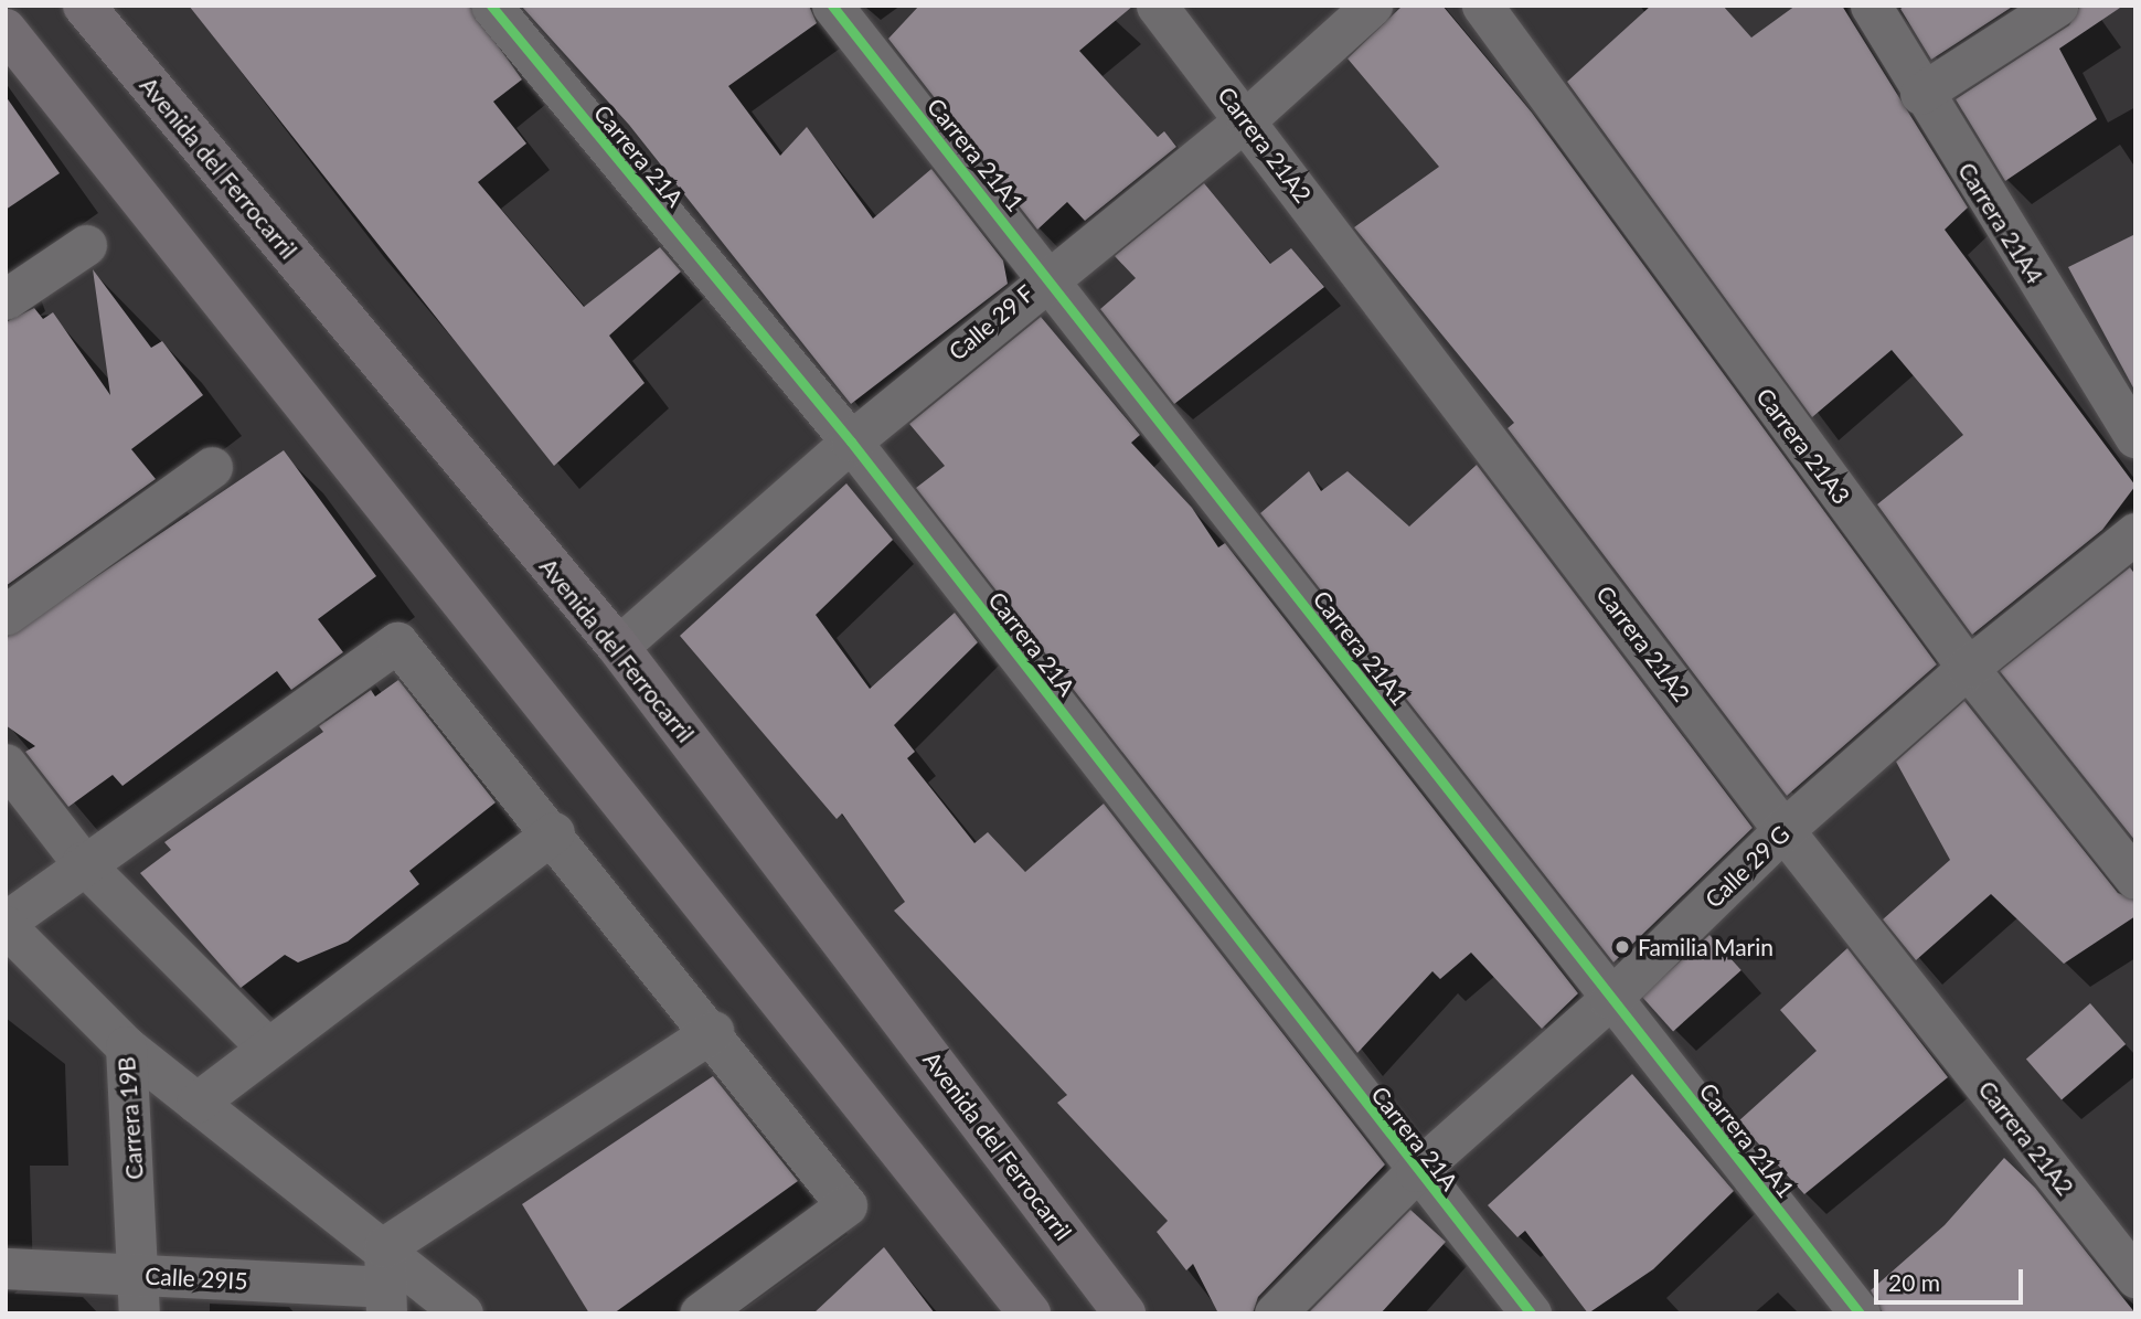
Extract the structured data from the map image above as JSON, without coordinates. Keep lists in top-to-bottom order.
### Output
{
  "streets": {
    "main road": ["Avenida del Ferrocarril"],
    "street": [
      "Carrera 21A2",
      "Carrera 21A1",
      "Carrera 21A",
      "Carrera 21A4",
      "Calle 29 F",
      "Carrera 21A3",
      "Calle 29 G",
      "Carrera 19B",
      "Calle 29I5"
    ]
  },
  "crossings": [
    ["Carrera 21A2", "Calle 29 F"],
    ["Carrera 21A2", "Calle 29 G"],
    ["Carrera 21A1", "Calle 29 F"],
    ["Carrera 21A1", "Calle 29 G"],
    ["Carrera 21A", "Calle 29 F"],
    ["Carrera 21A", "Calle 29 G"],
    ["Avenida del Ferrocarril", "Calle 29 F"],
    ["Carrera 21A3", "Calle 29 G"],
    ["Carrera 19B", "Calle 29I5"]
  ],
  "places": ["Familia Marin"],
  "scale_bar": "20 m"
}
